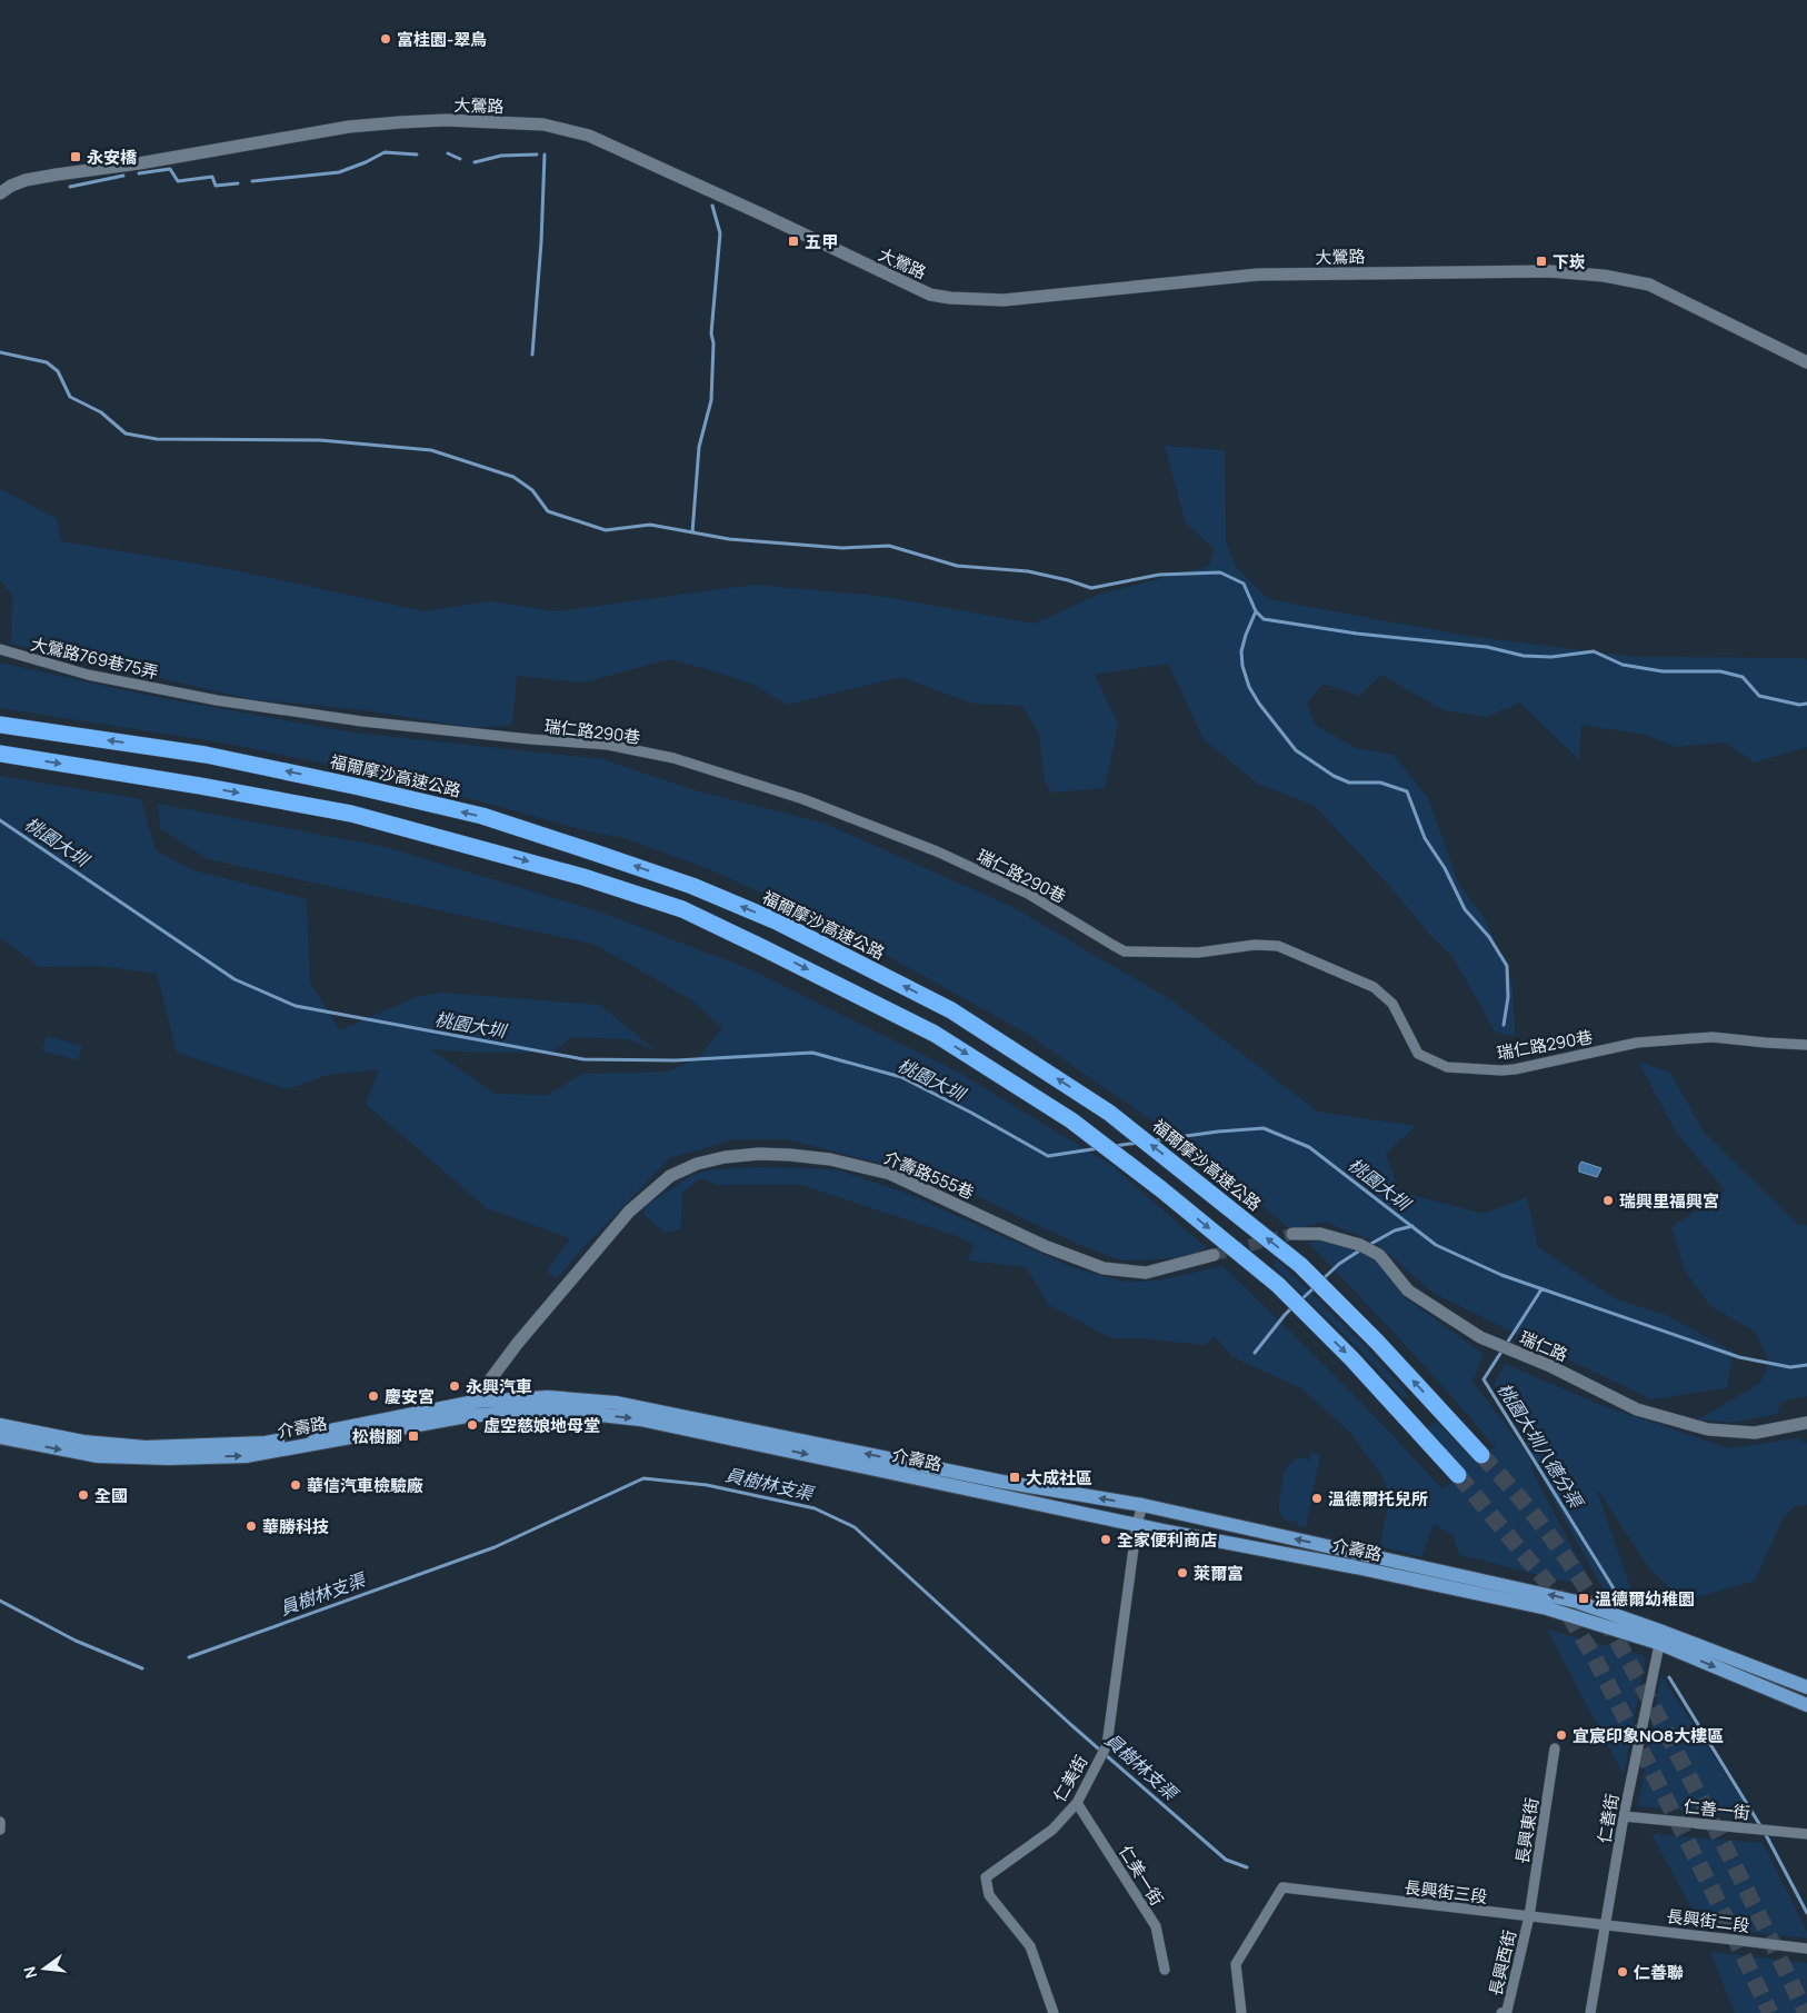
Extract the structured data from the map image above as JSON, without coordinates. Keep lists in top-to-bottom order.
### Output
{
  "streets": {
    "highway": ["福爾摩沙高速公路"],
    "main road": ["介壽路"],
    "street": [
      "大鶯路",
      "大鶯路769巷75弄",
      "瑞仁路290巷",
      "介壽路555巷",
      "瑞仁路",
      "仁美街",
      "仁善一街",
      "仁善街",
      "長興東街",
      "仁美一街",
      "長興街三段",
      "長興街二段",
      "長興西街"
    ]
  },
  "crossings": [
    ["大鶯路769巷75弄", "瑞仁路290巷"],
    ["介壽路555巷", "介壽路"],
    ["介壽路", "仁美街"],
    ["介壽路", "仁善街"],
    ["仁美街", "仁美一街"],
    ["仁善一街", "仁善街"],
    ["仁善街", "長興街三段"],
    ["仁善街", "長興街二段"],
    ["長興東街", "長興街三段"],
    ["長興東街", "長興西街"],
    ["長興街三段", "長興街二段"],
    ["長興街三段", "長興西街"]
  ],
  "water": ["桃園大圳", "桃園大圳八德分渠", "員樹林支渠"],
  "places": {
    "other": [
      "富桂園-翠鳥",
      "瑞興里福興宮",
      "永興汽車",
      "慶安宮",
      "虛空慈娘地母堂",
      "華信汽車檢驗廠",
      "全國",
      "溫德爾托兒所",
      "華勝科技",
      "全家便利商店",
      "萊爾富",
      "宜宸印象NO8大樓區",
      "仁善聯"
    ],
    "transit": [
      "永安橋",
      "五甲",
      "下崁",
      "松樹腳",
      "大成社區",
      "溫德爾幼稚園"
    ]
  },
  "north": "left"
}
